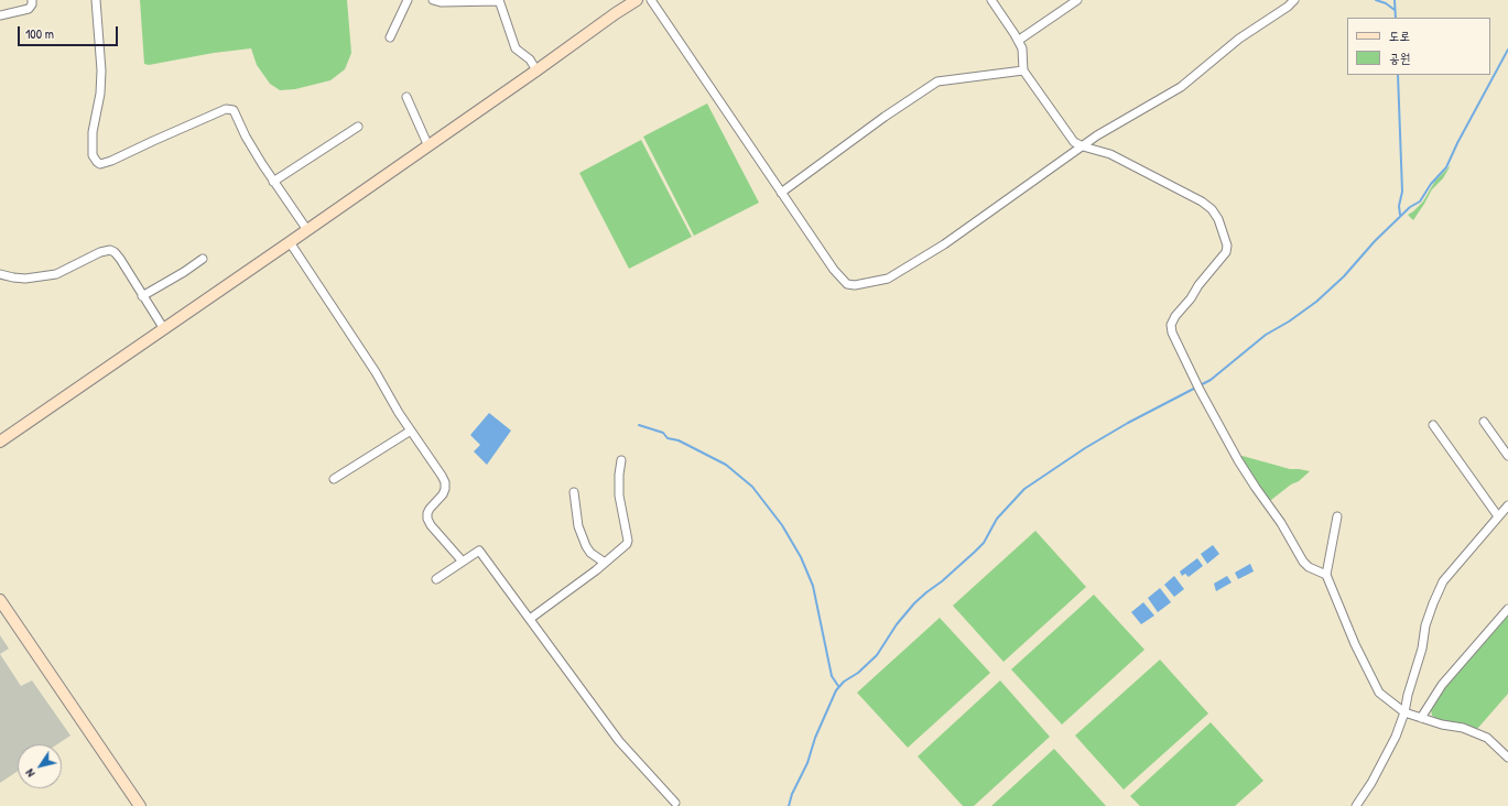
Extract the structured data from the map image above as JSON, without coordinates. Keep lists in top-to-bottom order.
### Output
{
  "legend": ["도로", "공원"],
  "scale_bar": "100 m",
  "north": "bottom left"
}
